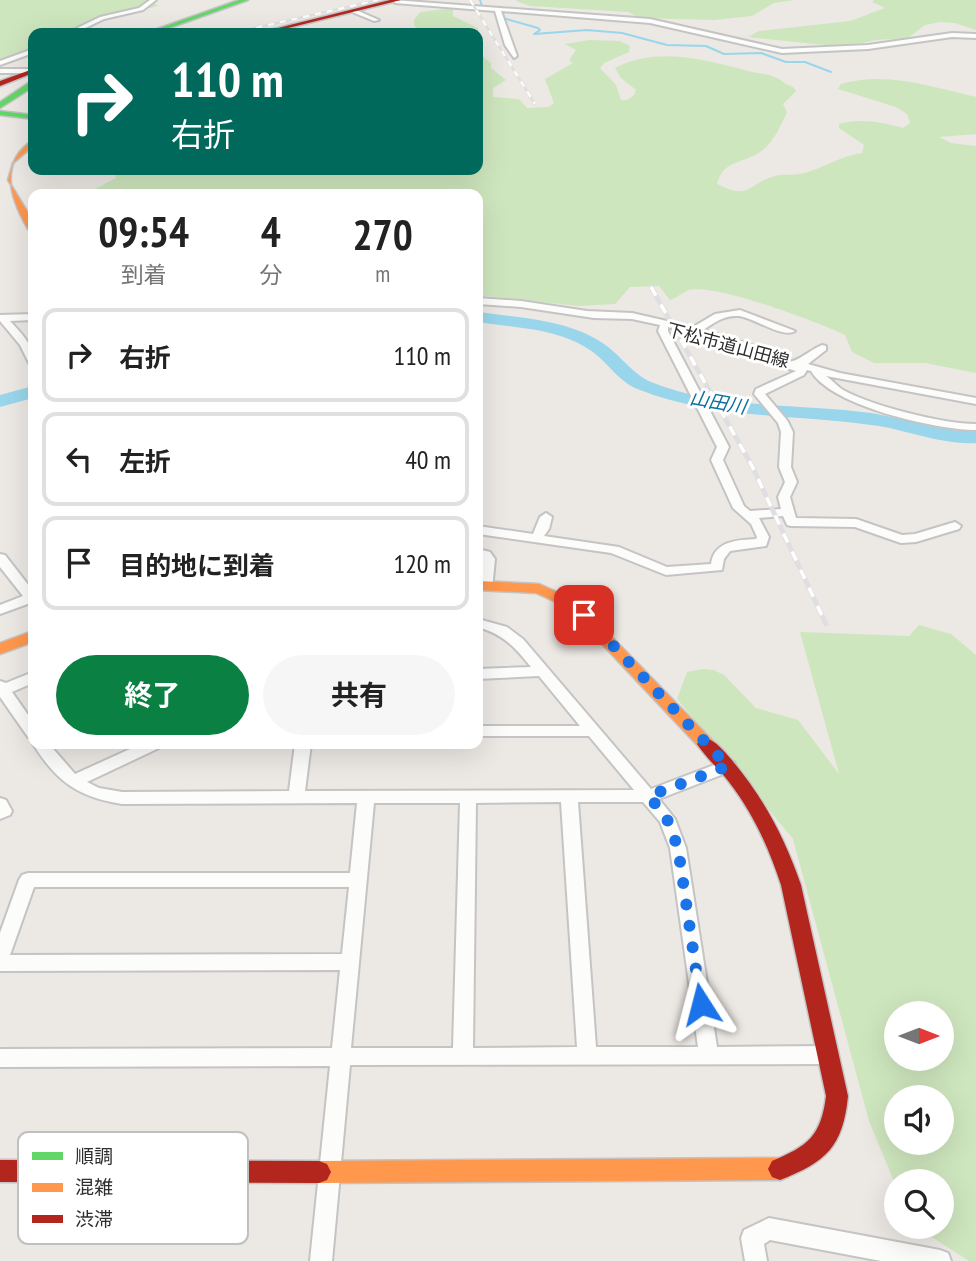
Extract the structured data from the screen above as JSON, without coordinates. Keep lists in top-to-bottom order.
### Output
{
  "streets": {
    "street": ["下松市道山田線"]
  },
  "water": ["山田川"],
  "legend": ["順調", "混雑", "渋滞"],
  "north": "right",
  "page": {
    "turn": ["110 m", "右折"],
    "eta": [
      "09:54",
      "到着",
      "4",
      "分",
      "270",
      "m"
    ],
    "list": [
      {
        "name": "右折",
        "value": "110 m"
      },
      {
        "name": "左折",
        "value": "40 m"
      },
      {
        "name": "目的地に到着",
        "value": "120 m"
      }
    ],
    "buttons": ["終了", "共有"]
  }
}
